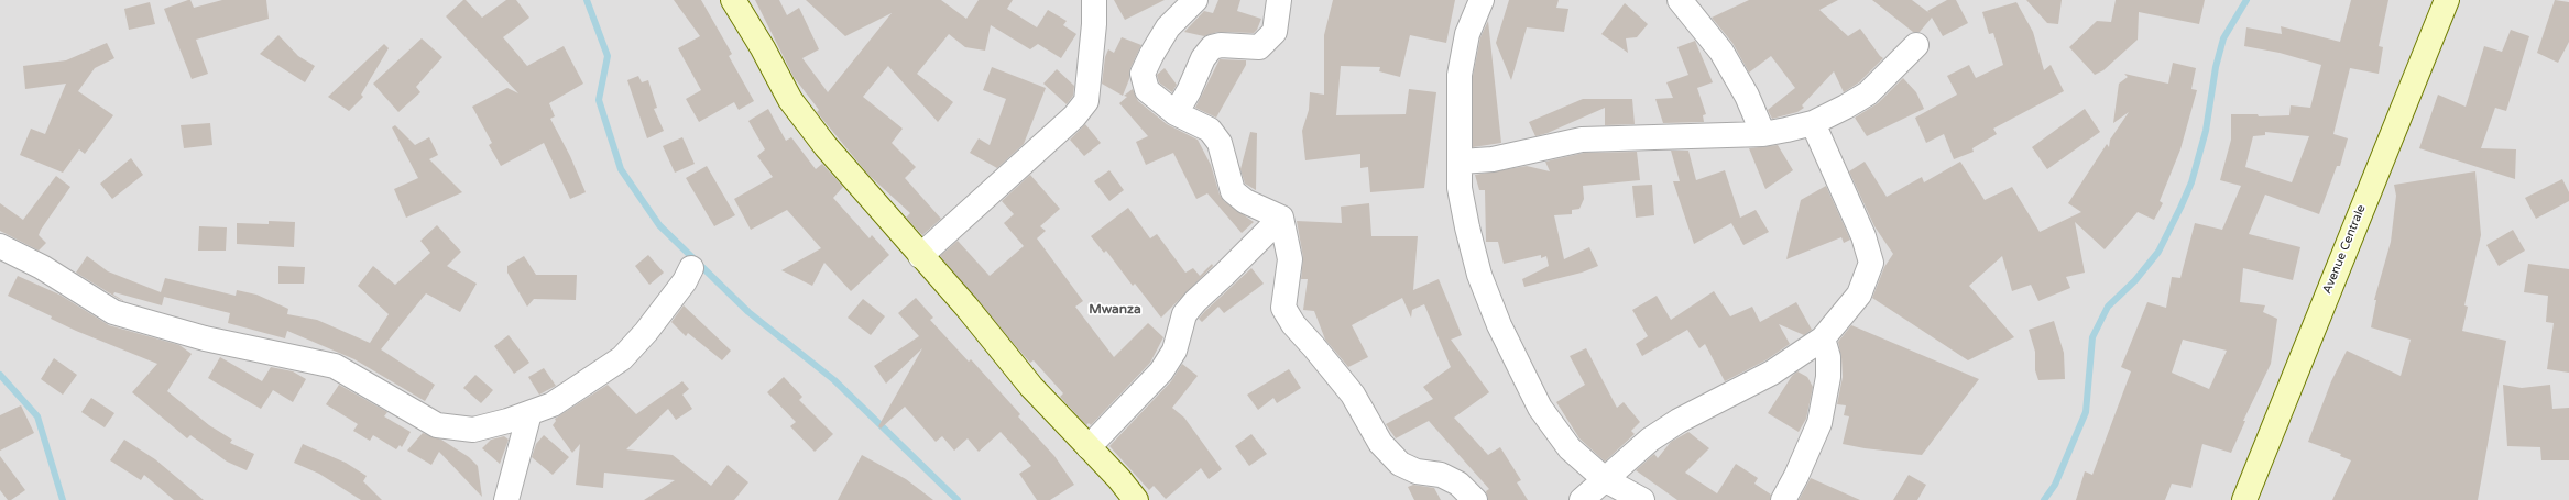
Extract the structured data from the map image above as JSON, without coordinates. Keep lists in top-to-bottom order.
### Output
{
  "streets": {
    "street": ["Avenue Centrale"]
  },
  "districts": ["Mwanza"]
}
